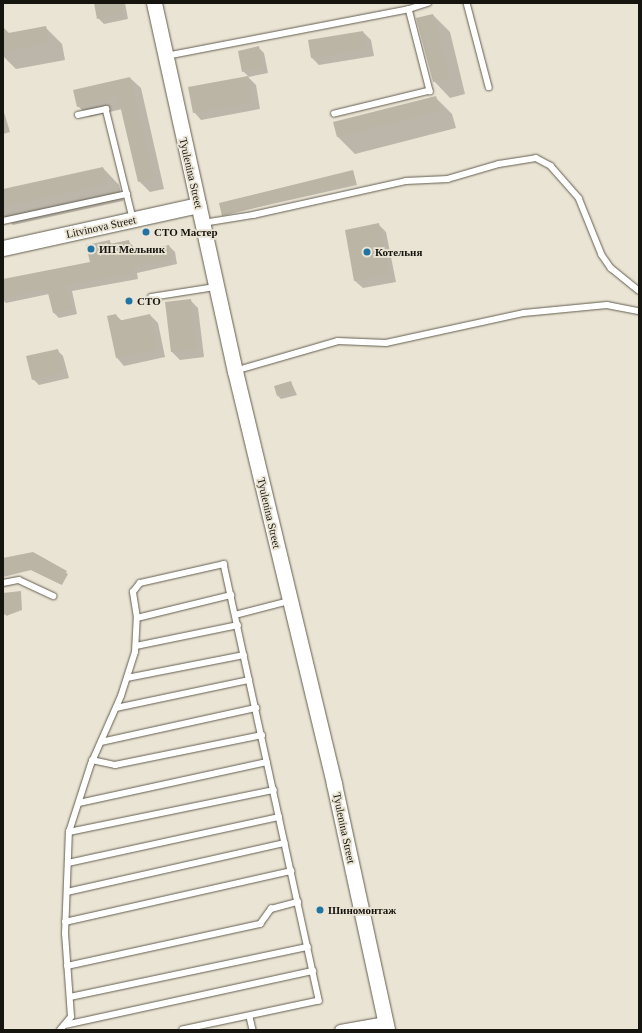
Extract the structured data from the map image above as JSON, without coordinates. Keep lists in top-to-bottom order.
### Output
{
  "streets": {
    "street": ["Tyulenina Street", "Litvinova Street"]
  },
  "crossings": [
    ["Tyulenina Street", "Litvinova Street"]
  ],
  "places": [
    "СТО Мастер",
    "ИП Мельник",
    "Котельня",
    "СТО",
    "Шиномонтаж"
  ]
}
